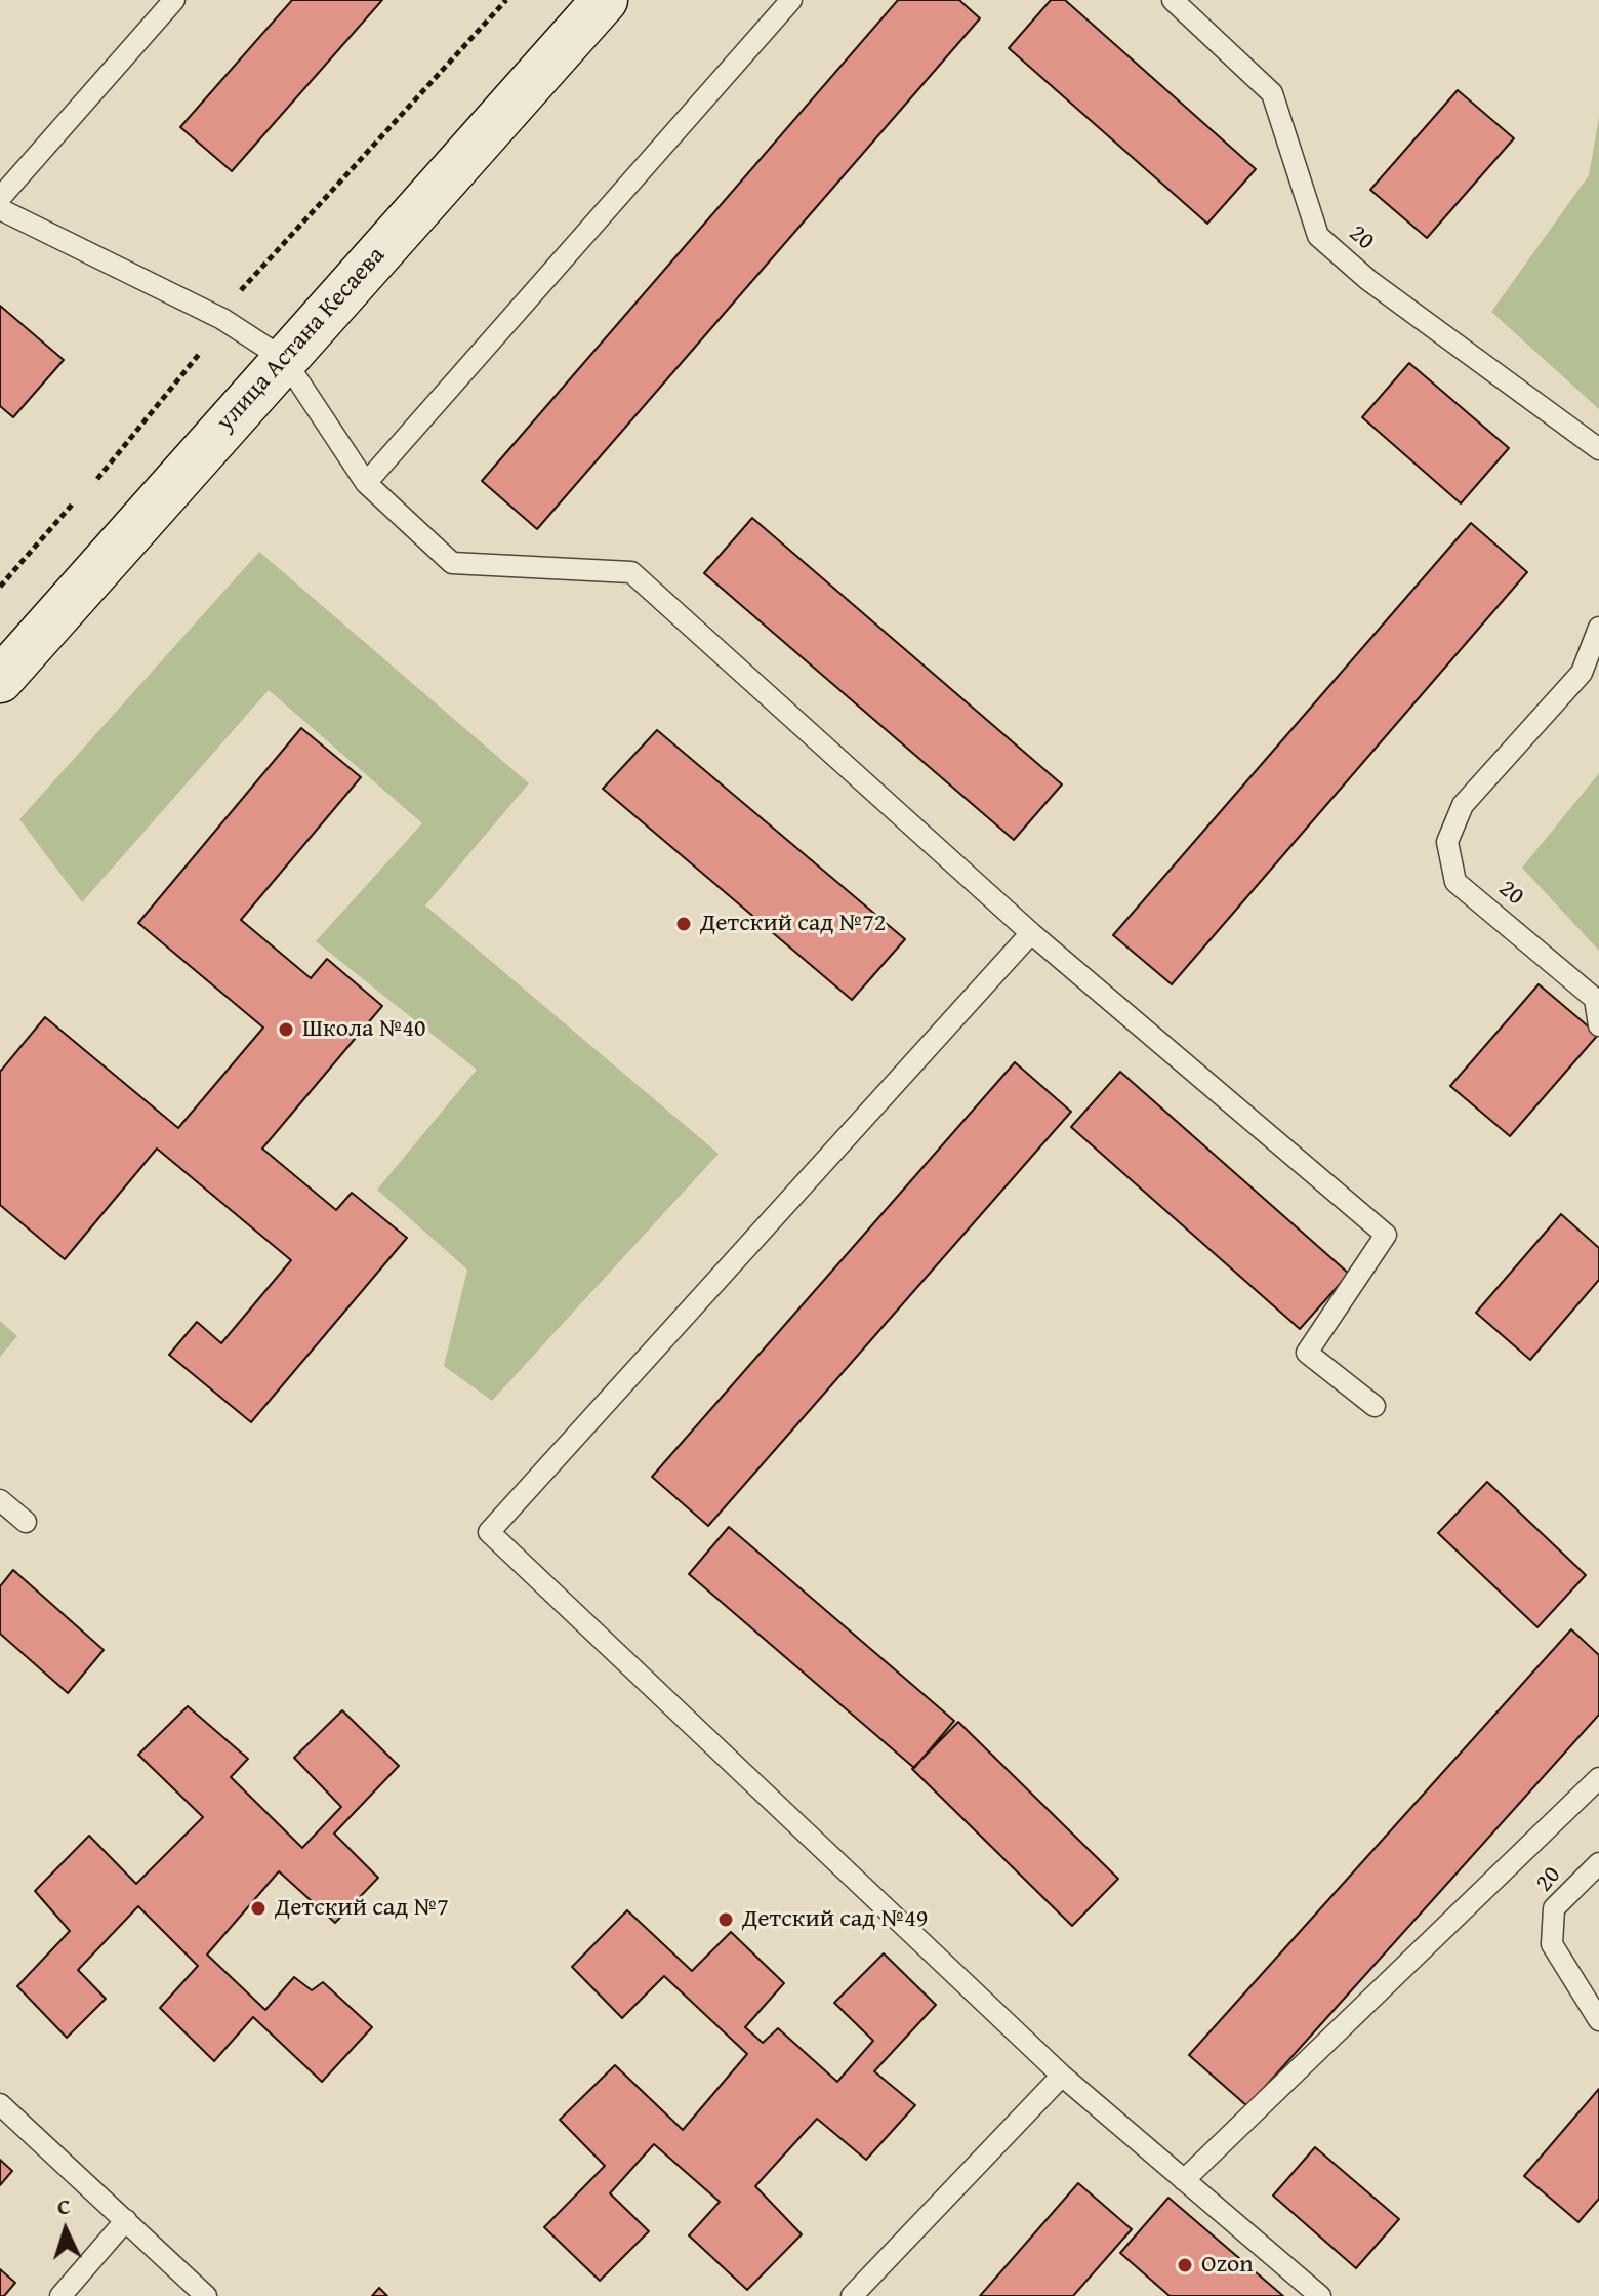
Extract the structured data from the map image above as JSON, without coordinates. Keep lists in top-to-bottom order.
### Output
{
  "streets": {
    "street": ["улица Астана Кесаева"],
    "lane": ["20"]
  },
  "places": [
    "Детский сад №72",
    "Школа №40",
    "Детский сад №7",
    "Детский сад №49",
    "Ozon"
  ],
  "north": "top"
}
